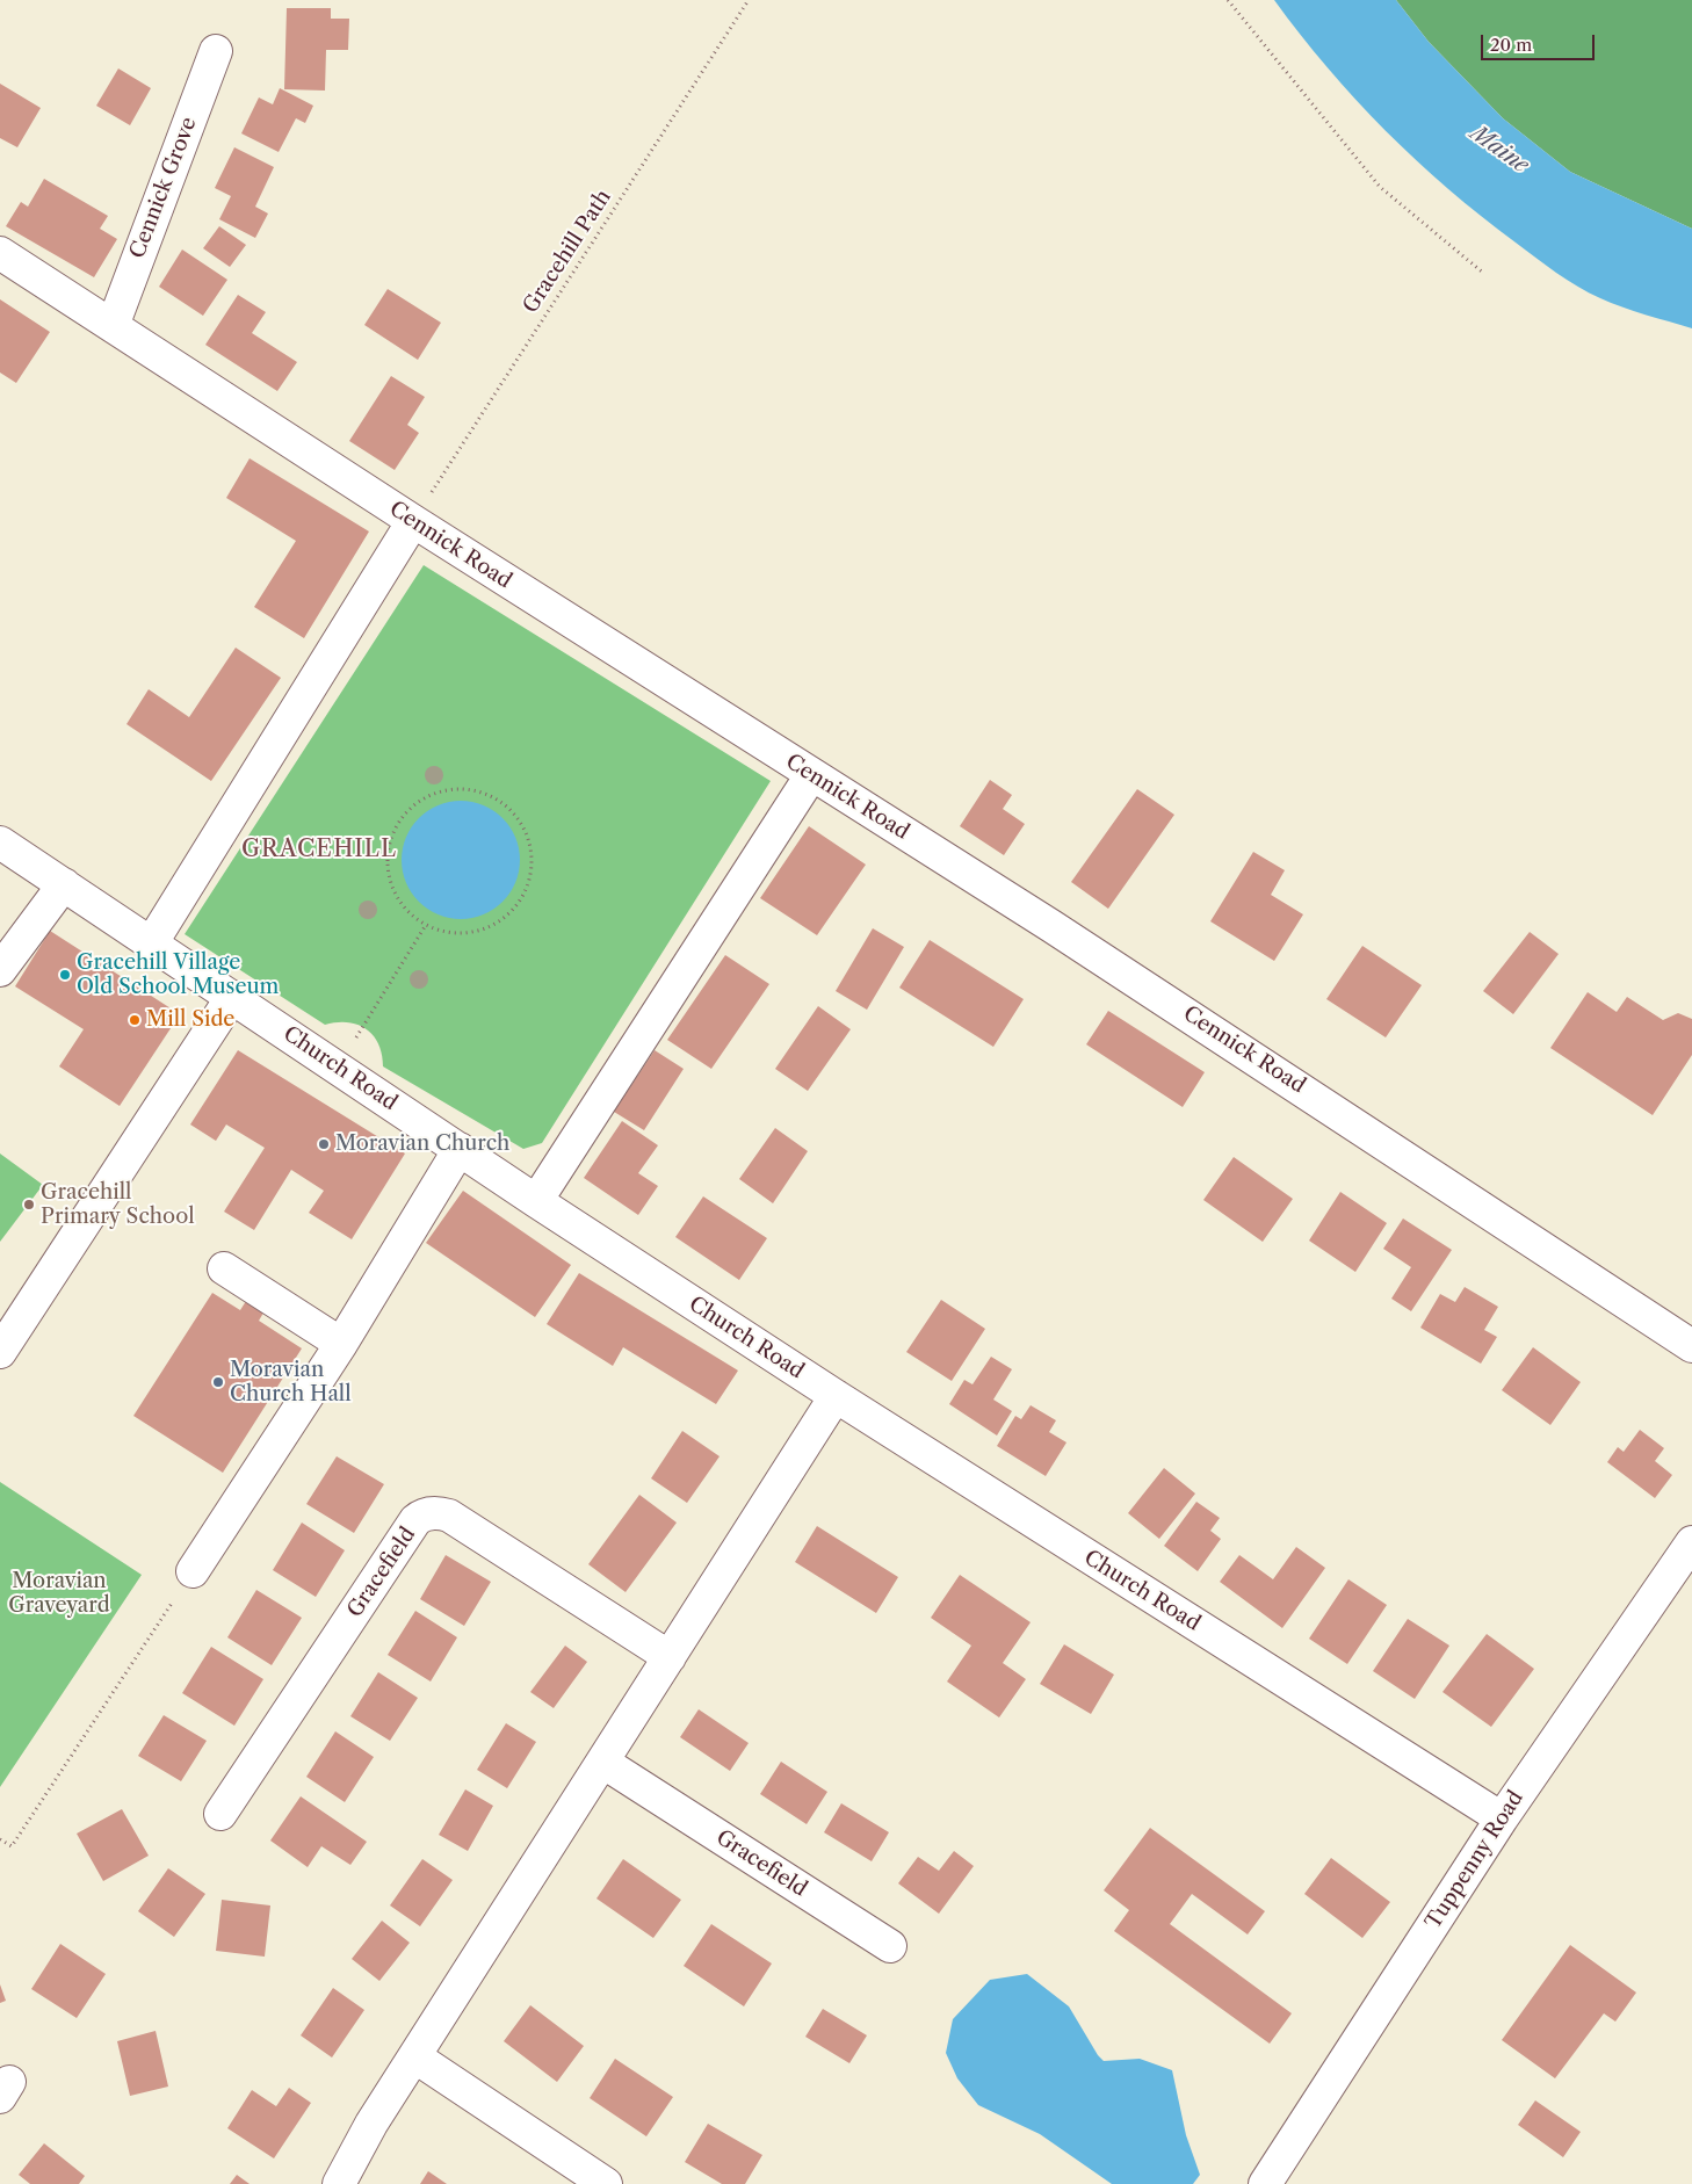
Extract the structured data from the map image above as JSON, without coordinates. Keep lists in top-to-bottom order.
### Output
{
  "streets": {
    "street": [
      "Cennick Grove",
      "Cennick Road",
      "Church Road",
      "Gracefield",
      "Tuppenny Road"
    ],
    "path": ["Gracehill Path"]
  },
  "crossings": [
    ["Cennick Grove", "Cennick Road"],
    ["Gracehill Path", "Cennick Road"],
    ["Church Road", "Tuppenny Road"]
  ],
  "districts": ["GRACEHILL"],
  "water": ["Maine"],
  "parks": ["Moravian Graveyard"],
  "places": [
    "Gracehill Village Old School Museum",
    "Mill Side",
    "Moravian Church",
    "Gracehill Primary School",
    "Moravian Church Hall"
  ],
  "scale_bar": "20 m"
}
